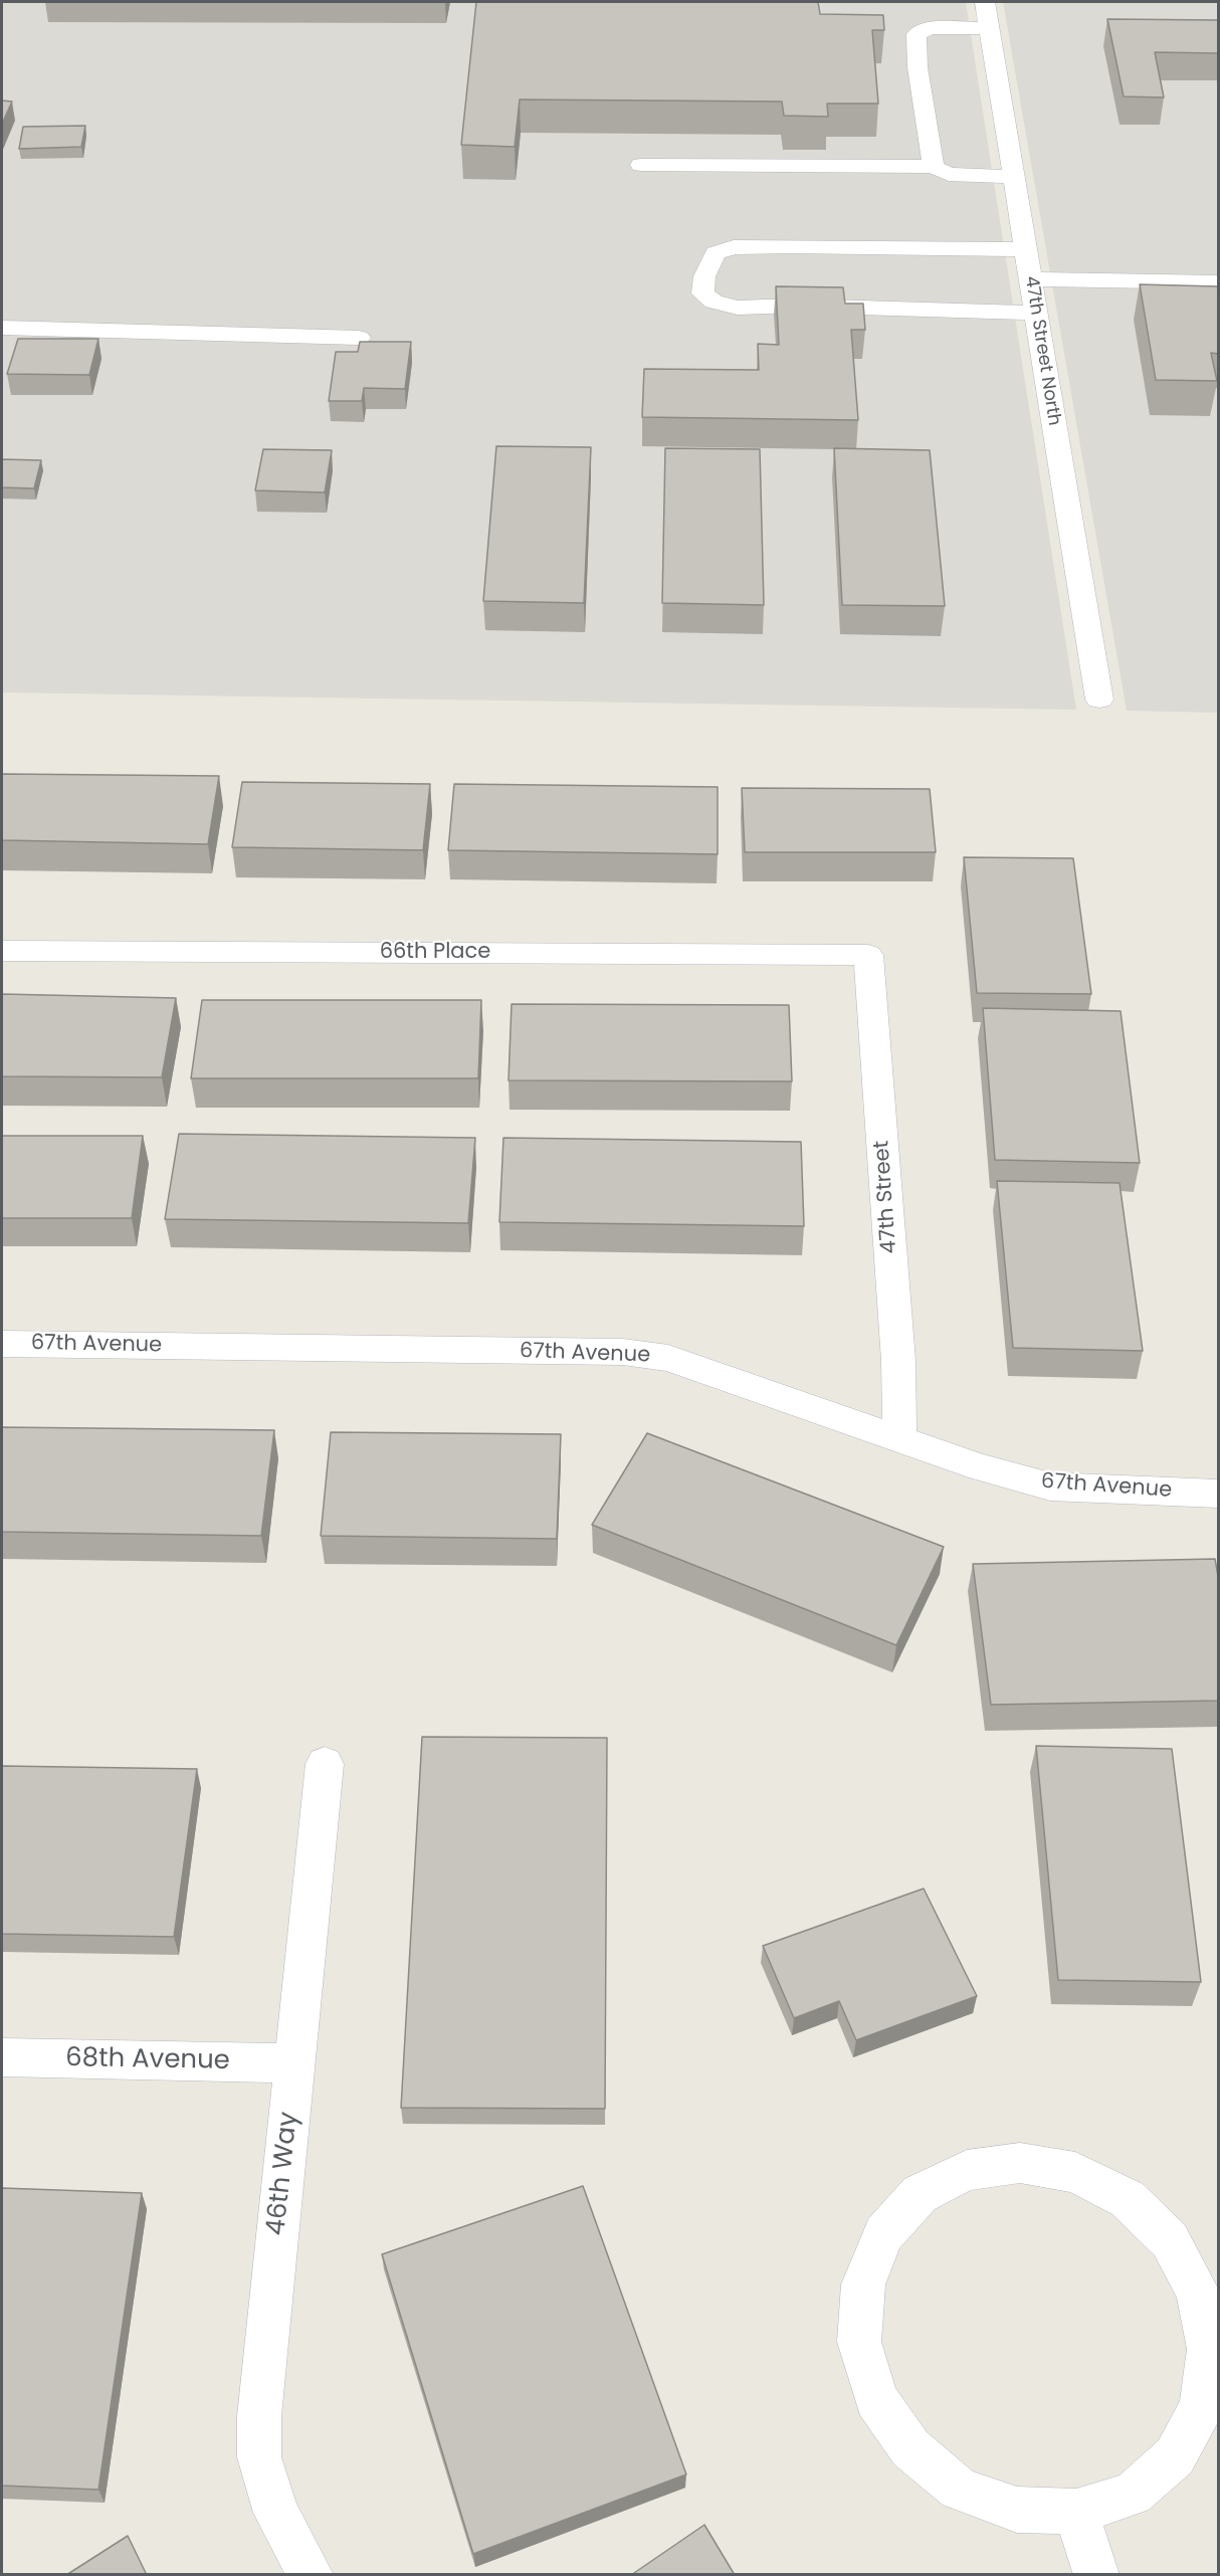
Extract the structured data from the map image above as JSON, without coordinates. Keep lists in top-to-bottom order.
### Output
{
  "streets": {
    "street": [
      "47th Street North",
      "66th Place",
      "47th Street",
      "67th Avenue",
      "68th Avenue",
      "46th Way"
    ]
  },
  "crossings": [
    ["66th Place", "47th Street"],
    ["47th Street", "67th Avenue"],
    ["68th Avenue", "46th Way"]
  ]
}
